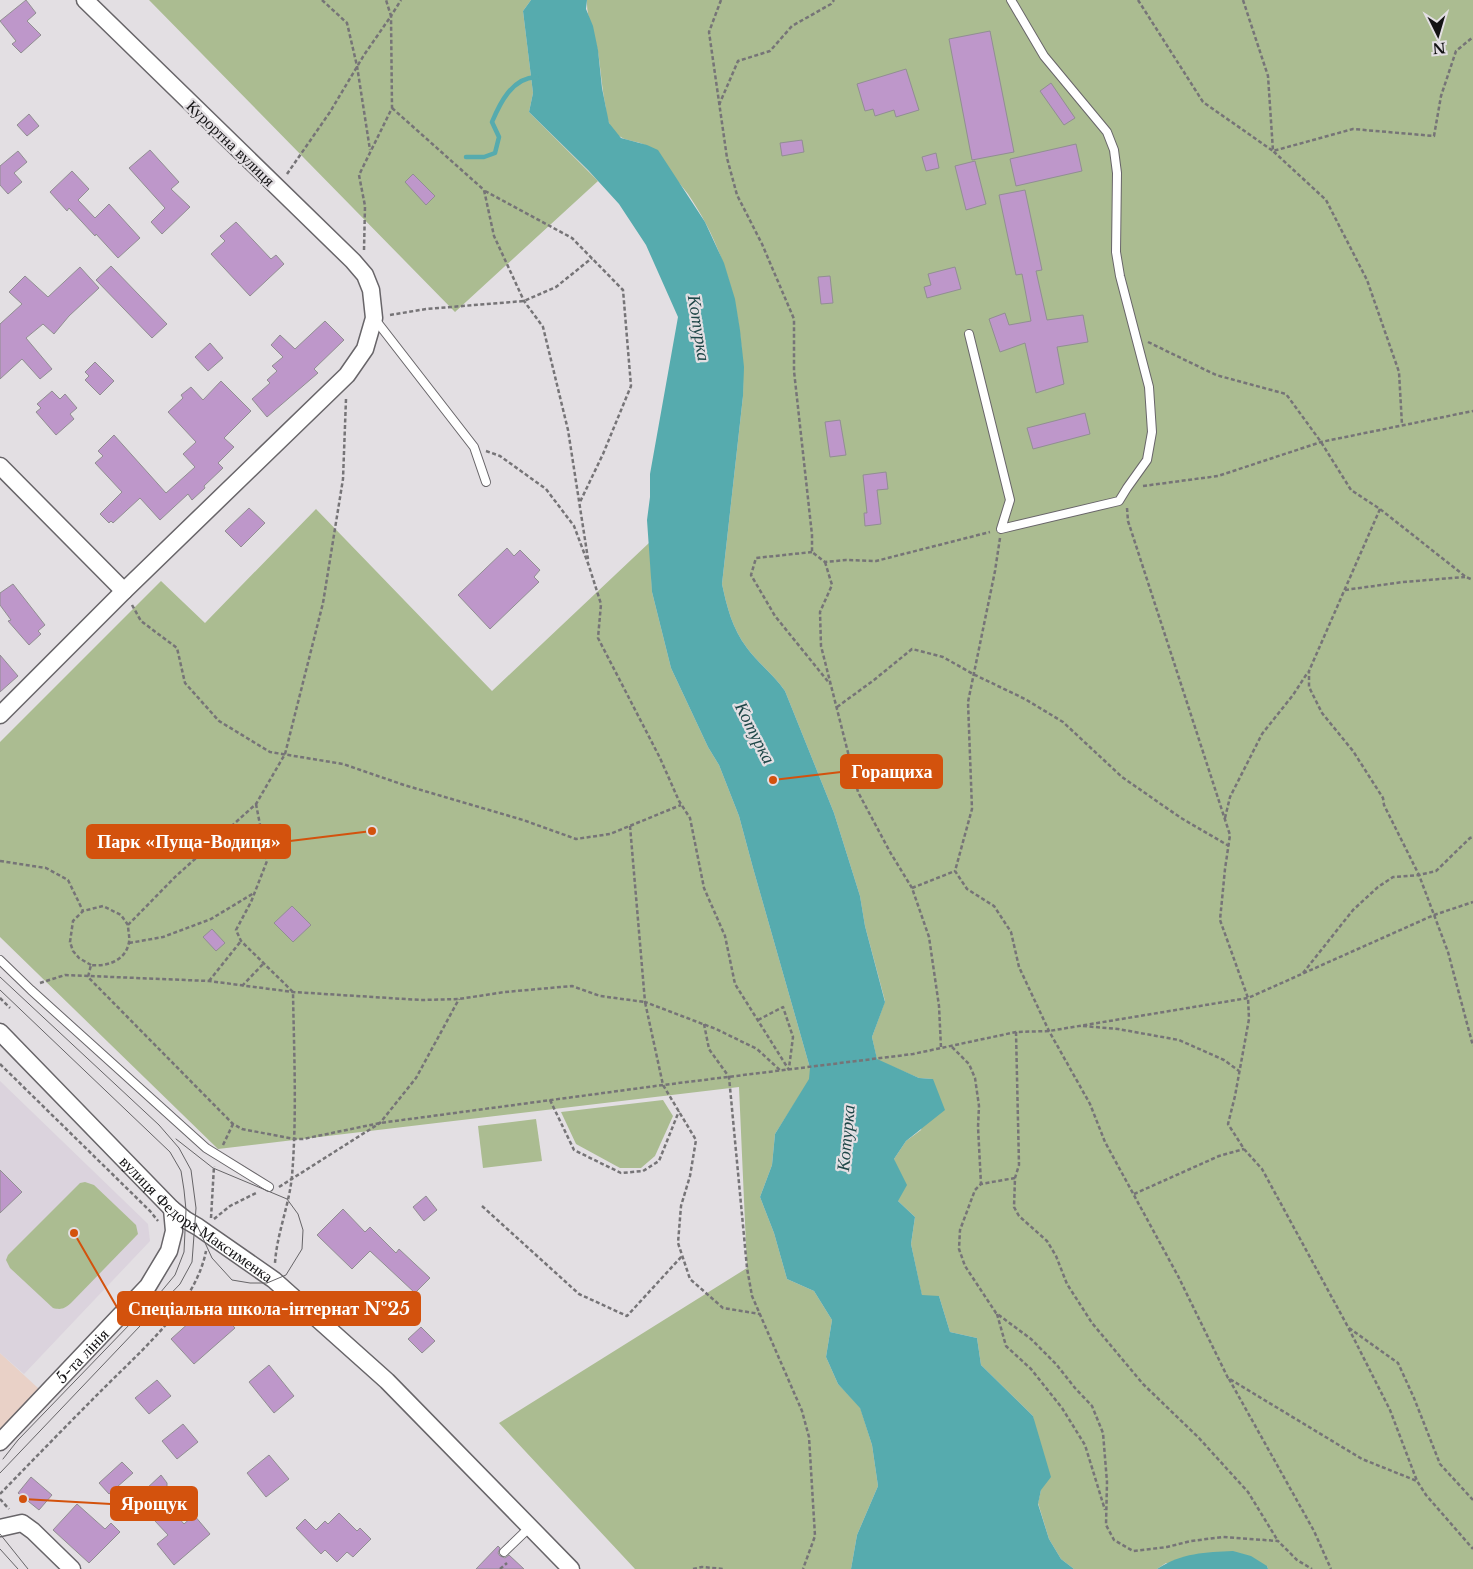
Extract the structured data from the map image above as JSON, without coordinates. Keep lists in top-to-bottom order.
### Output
{
  "streets": {
    "street": ["Курортна вулиця", "вулиця Федора Максименка", "5-та лінія"]
  },
  "crossings": [
    ["вулиця Федора Максименка", "5-та лінія"]
  ],
  "water": ["Котурка"],
  "places": [
    "Горащиха",
    "Парк «Пуща-Водиця»",
    "Спеціальна школа-інтернат №25",
    "Ярощук"
  ],
  "north": "bottom"
}
